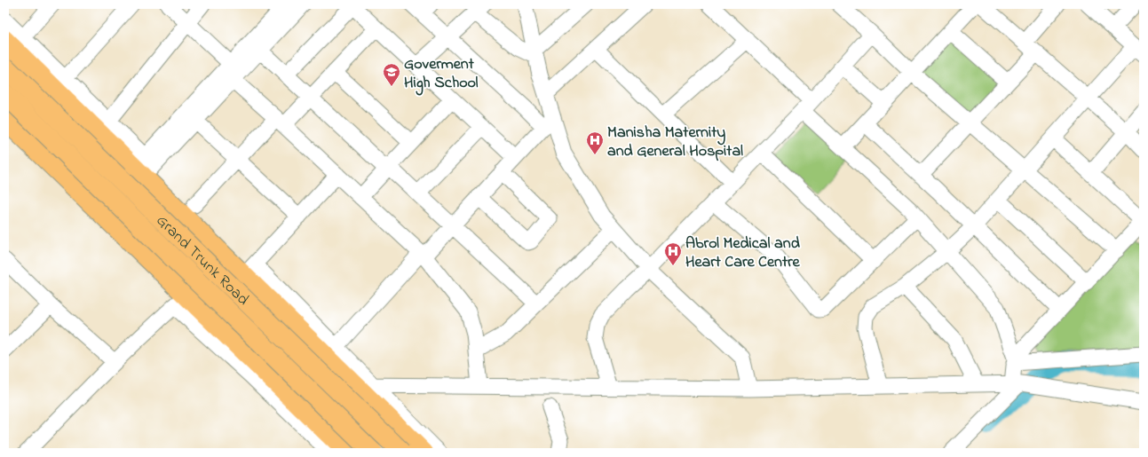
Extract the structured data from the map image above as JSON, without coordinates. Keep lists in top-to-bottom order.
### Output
{
  "streets": {
    "highway": ["Grand Trunk Road"]
  },
  "places": {
    "school or university": ["Goverment High School"],
    "hospital": ["Manisha Maternity and General Hospital", "Abrol Medical and Heart Care Centre"]
  }
}
